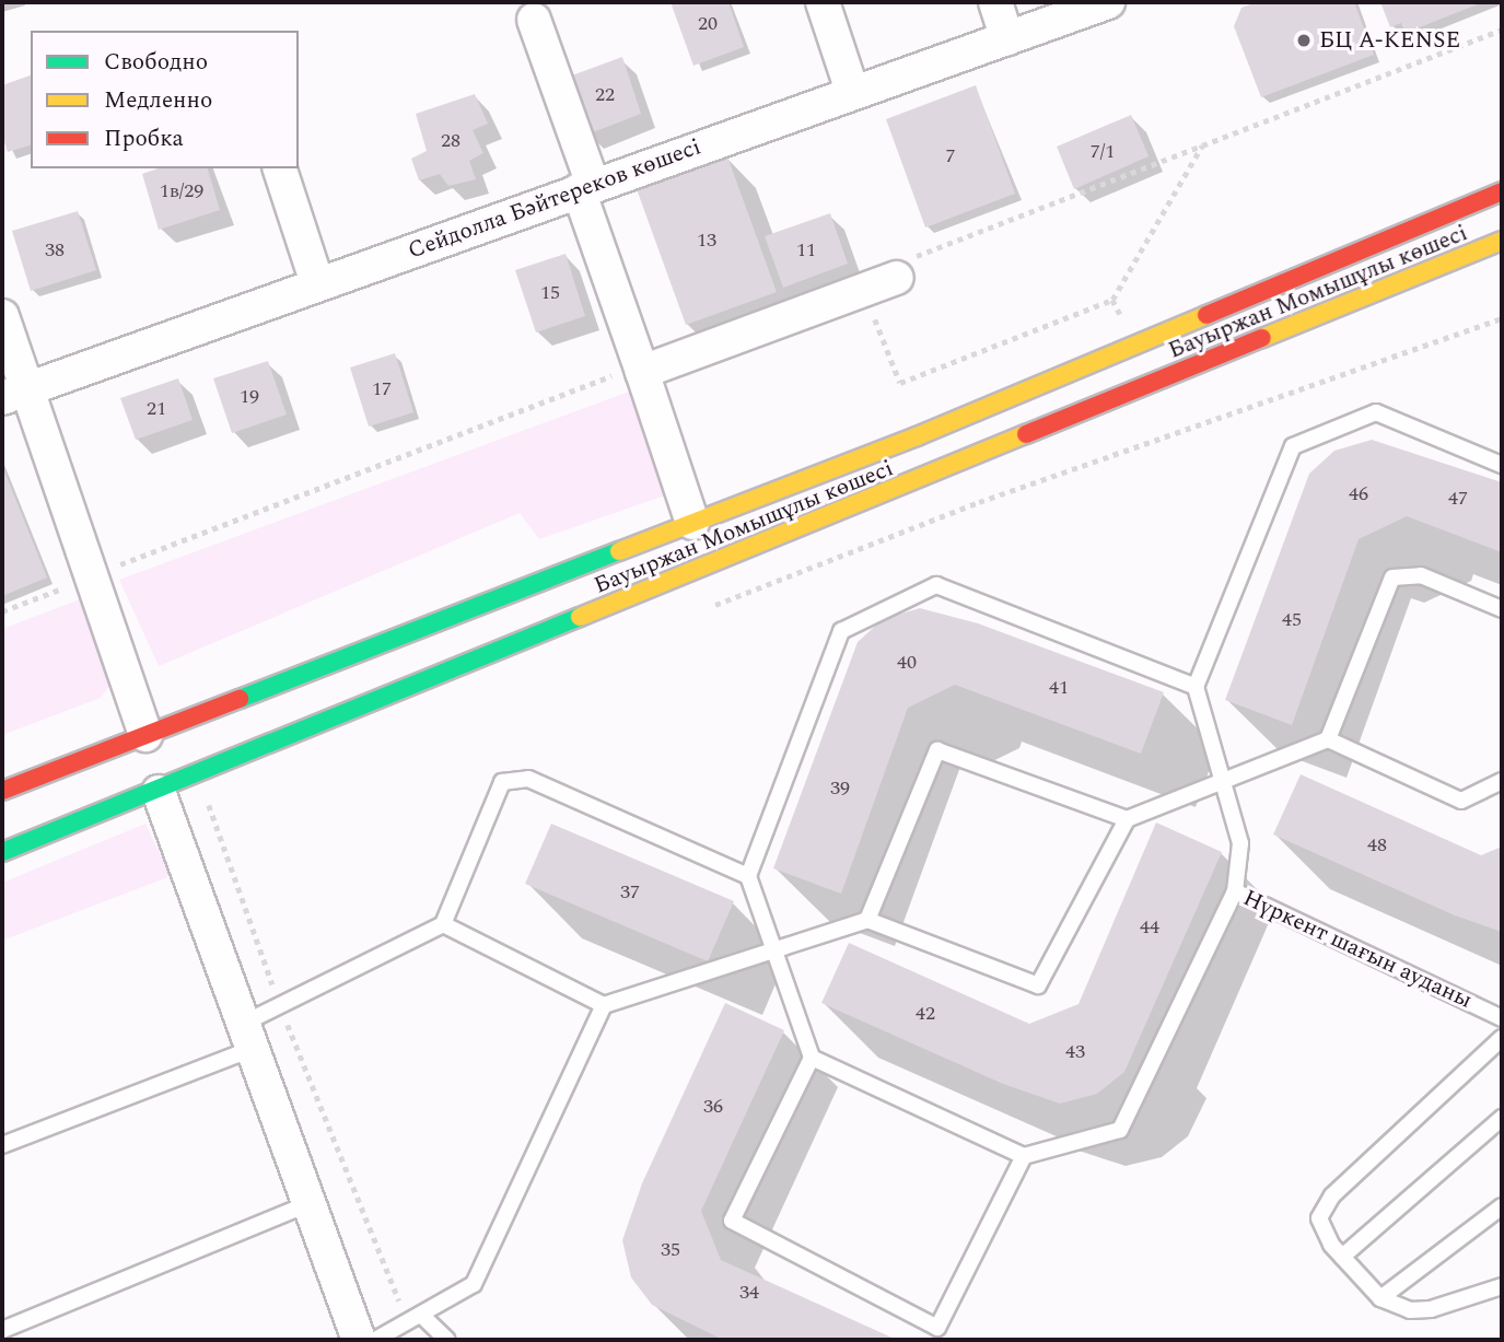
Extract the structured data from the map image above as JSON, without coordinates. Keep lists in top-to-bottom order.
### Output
{
  "streets": {
    "main road": ["Бауыржан Момышұлы көшесі"],
    "street": ["Сейдолла Бәйтереков көшесі"],
    "lane": ["Нүркент шағын ауданы"]
  },
  "places": ["БЦ A-KENSE"],
  "house_numbers": [
    "20",
    "22",
    "28",
    "7/1",
    "7",
    "1в/29",
    "13",
    "38",
    "11",
    "15",
    "17",
    "19",
    "21",
    "46",
    "47",
    "45",
    "40",
    "41",
    "39",
    "48",
    "37",
    "44",
    "42",
    "43",
    "36",
    "35",
    "34"
  ],
  "legend": ["Свободно", "Медленно", "Пробка"]
}
